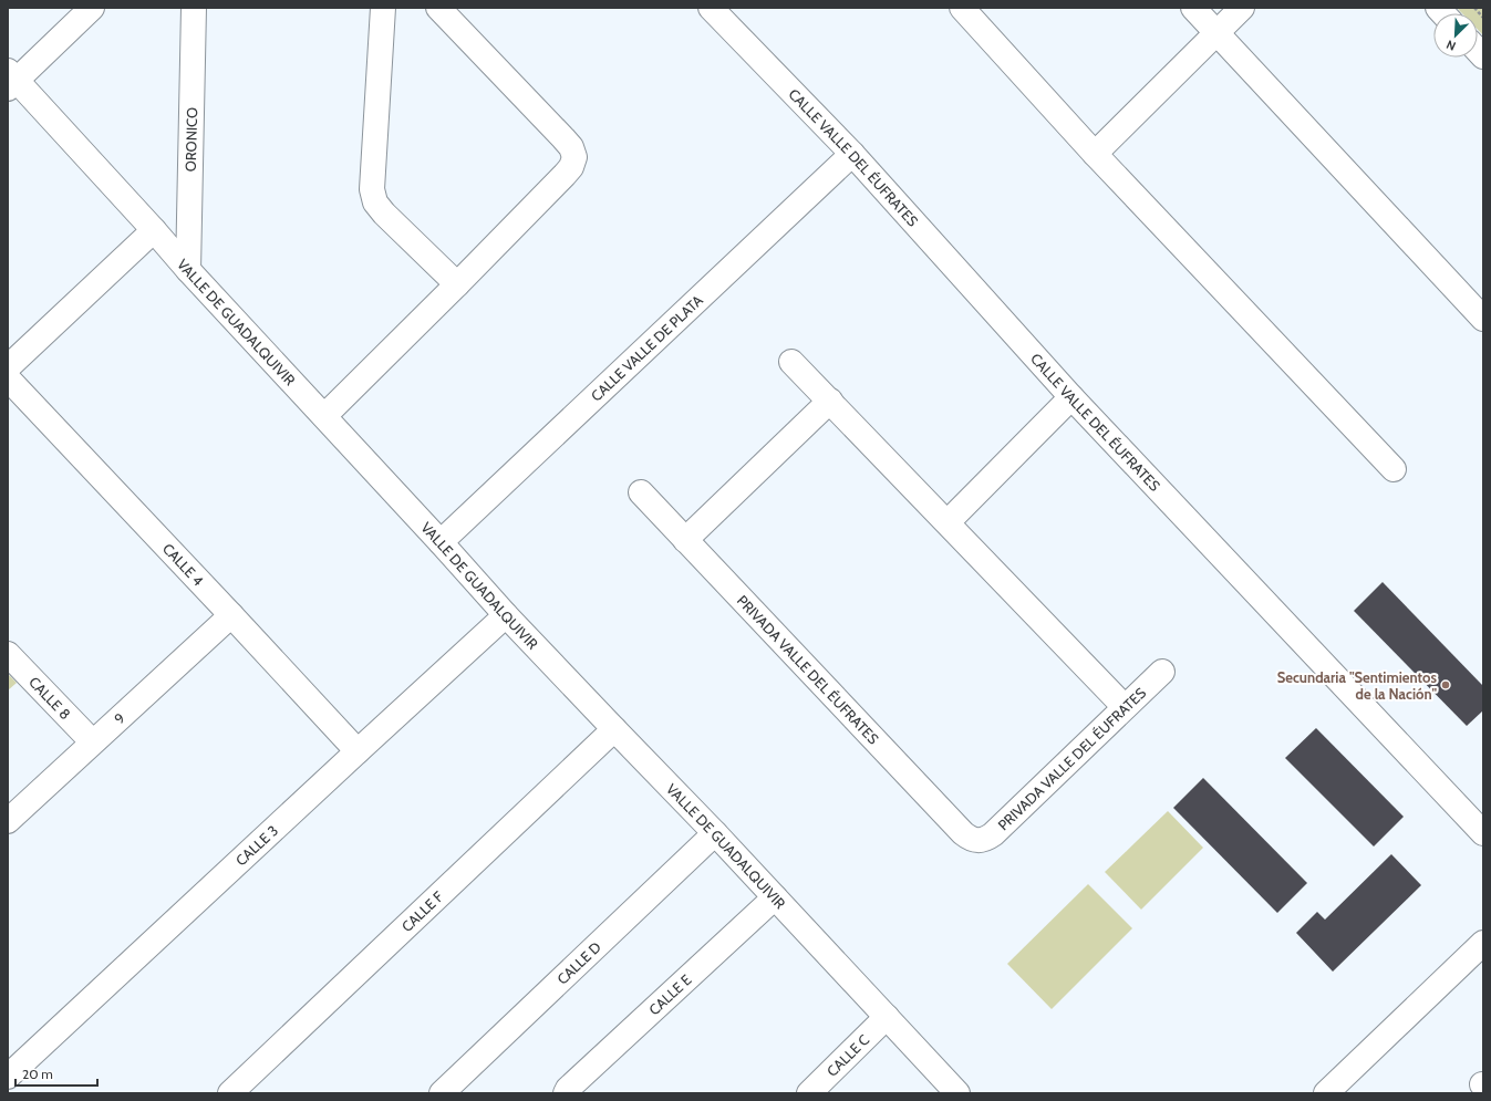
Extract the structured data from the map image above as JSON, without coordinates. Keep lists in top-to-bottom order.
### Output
{
  "streets": {
    "street": [
      "ORONICO",
      "CALLE VALLE DEL ÉUFRATES",
      "VALLE DE GUADALQUIVIR",
      "CALLE VALLE DE PLATA",
      "CALLE 4",
      "PRIVADA VALLE DEL ÉUFRATES",
      "CALLE 8",
      "9",
      "CALLE 3",
      "CALLE F",
      "CALLE D",
      "CALLE E",
      "CALLE C"
    ]
  },
  "crossings": [
    ["ORONICO", "VALLE DE GUADALQUIVIR"],
    ["CALLE VALLE DEL ÉUFRATES", "CALLE VALLE DE PLATA"],
    ["VALLE DE GUADALQUIVIR", "CALLE VALLE DE PLATA"],
    ["VALLE DE GUADALQUIVIR", "CALLE 3"],
    ["VALLE DE GUADALQUIVIR", "CALLE F"],
    ["VALLE DE GUADALQUIVIR", "CALLE D"],
    ["VALLE DE GUADALQUIVIR", "CALLE E"],
    ["VALLE DE GUADALQUIVIR", "CALLE C"],
    ["CALLE 4", "9"],
    ["CALLE 4", "CALLE 3"],
    ["CALLE 8", "9"]
  ],
  "places": ["Secundaria \"Sentimientos de la Nación\""],
  "scale_bar": "20 m",
  "north": "bottom left"
}
